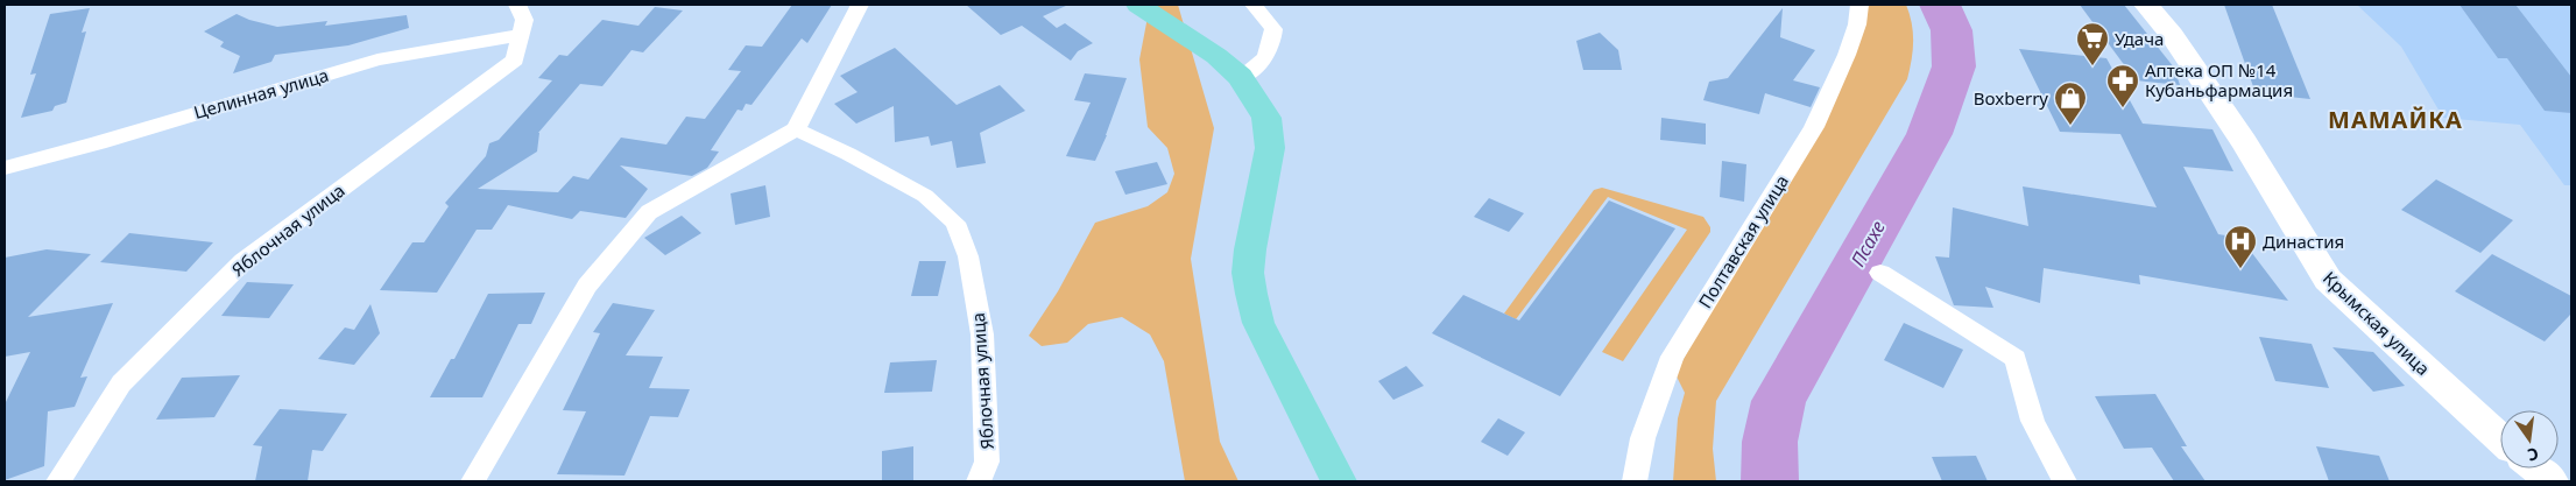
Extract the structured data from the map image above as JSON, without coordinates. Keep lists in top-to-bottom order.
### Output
{
  "streets": {
    "street": [
      "Целинная улица",
      "Яблочная улица",
      "Полтавская улица",
      "Крымская улица"
    ]
  },
  "crossings": [
    ["Целинная улица", "Яблочная улица"]
  ],
  "districts": ["МАМАЙКА"],
  "water": ["Псахе"],
  "places": {
    "supermarket": ["Удача"],
    "pharmacy": ["Аптека ОП №14 Кубаньфармация"],
    "shop": ["Boxberry"],
    "hospital": ["Династия"]
  },
  "north": "bottom"
}
